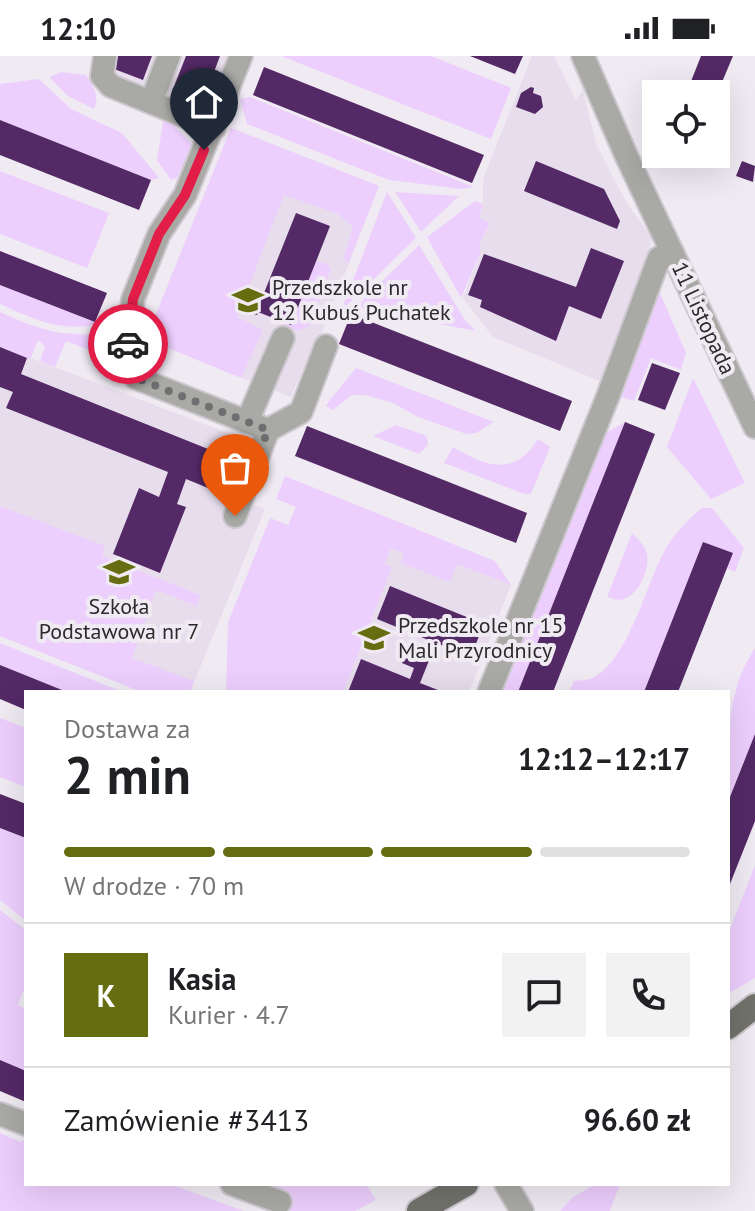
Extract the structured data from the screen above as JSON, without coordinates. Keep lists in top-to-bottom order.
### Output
{
  "streets": {
    "street": ["11 Listopada"]
  },
  "places": {
    "school or university": ["Przedszkole nr 12 Kubuś Puchatek", "Szkoła Podstawowa nr 7", "Przedszkole nr 15 Mali Przyrodnicy"]
  },
  "page": {
    "status": "12:10",
    "heading": ["2 min", "Dostawa za", "12:12–12:17"],
    "panel": [
      "Kasia",
      "Kurier · 4.7",
      "Zamówienie #3413",
      "96.60 zł"
    ],
    "bar": "W drodze · 70 m",
    "round": "K"
  }
}
